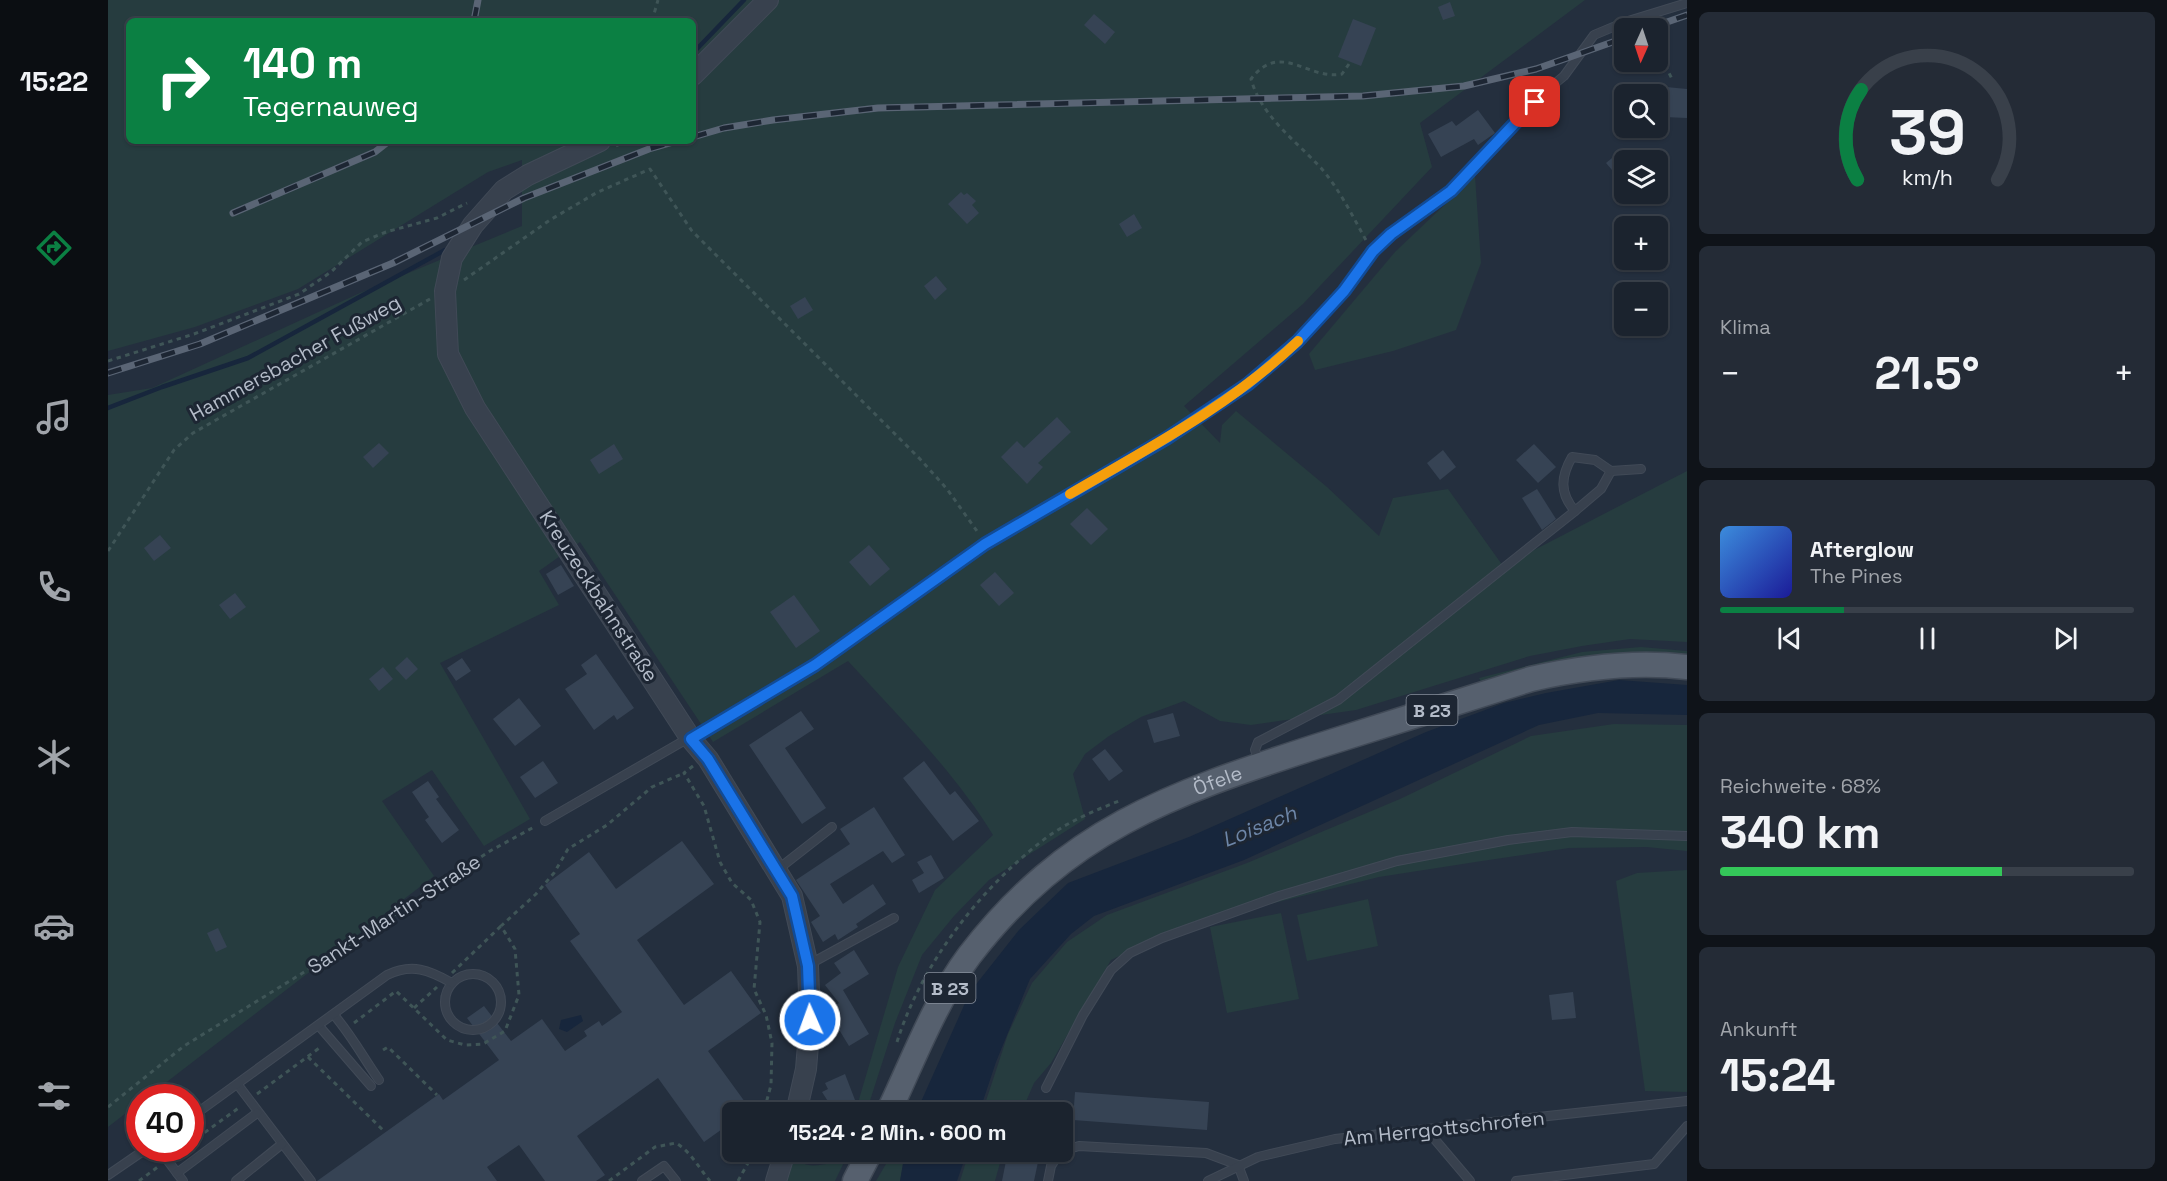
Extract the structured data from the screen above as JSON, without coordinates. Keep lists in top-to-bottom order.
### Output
{
  "streets": {
    "main road": ["B 23", "Öfele"],
    "street": ["Kreuzeckbahnstraße"],
    "lane": ["Am Herrgottschrofen"],
    "path": ["Hammersbacher Fußweg", "Sankt-Martin-Straße"]
  },
  "crossings": [
    ["Hammersbacher Fußweg", "Kreuzeckbahnstraße"]
  ],
  "water": ["Loisach"],
  "north": "bottom",
  "page": {
    "tabs": "15:22",
    "map_buttons": ["+", "−"],
    "turn": ["140 m", "Tegernauweg"],
    "tile": [
      "Klima",
      ["Reichweite · 68%", "340 km"],
      ["Ankunft", "15:24"]
    ],
    "heat": ["−", "21.5°", "+"],
    "song": ["Afterglow", "The Pines"],
    "limit": "40",
    "trip": "15:24 · 2 Min. · 600 m",
    "gauge": ["39", "km/h"]
  }
}
